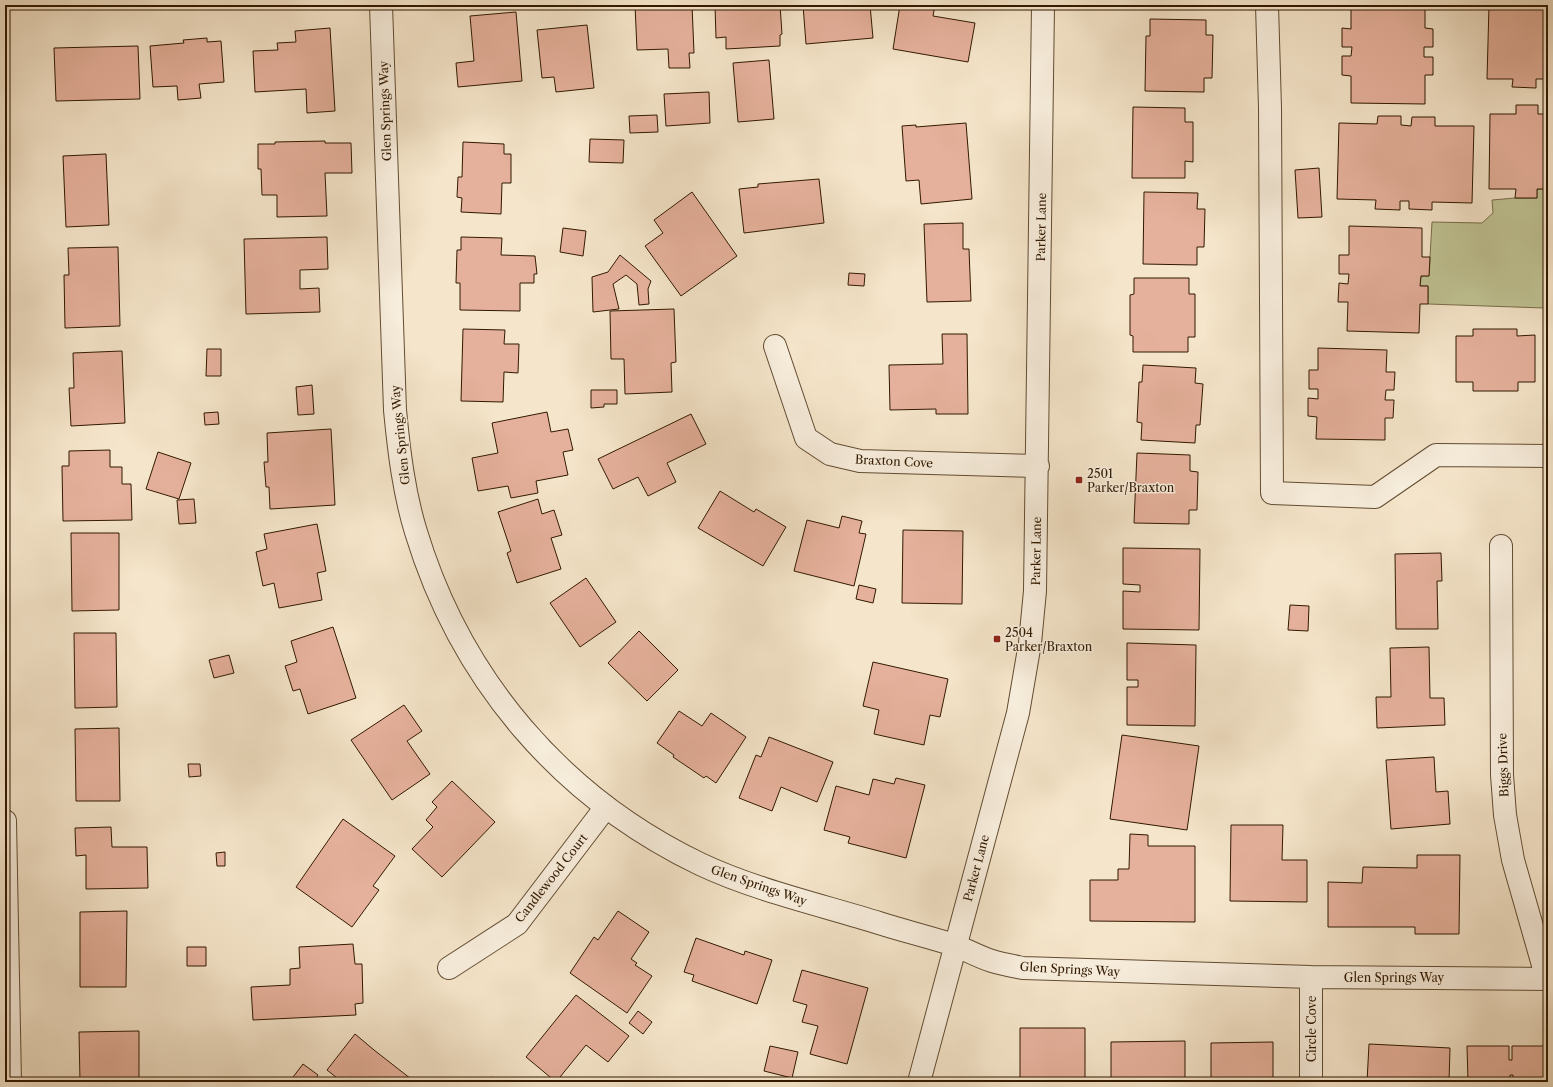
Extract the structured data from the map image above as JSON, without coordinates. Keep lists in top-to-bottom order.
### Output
{
  "streets": {
    "street": [
      "Glen Springs Way",
      "Parker Lane",
      "Braxton Cove",
      "Biggs Drive",
      "Candlewood Court",
      "Circle Cove"
    ]
  },
  "crossings": [
    ["Glen Springs Way", "Parker Lane"],
    ["Glen Springs Way", "Biggs Drive"],
    ["Glen Springs Way", "Candlewood Court"],
    ["Glen Springs Way", "Circle Cove"],
    ["Parker Lane", "Braxton Cove"]
  ],
  "places": {
    "transit": ["2501 Parker/Braxton", "2504 Parker/Braxton"]
  }
}
